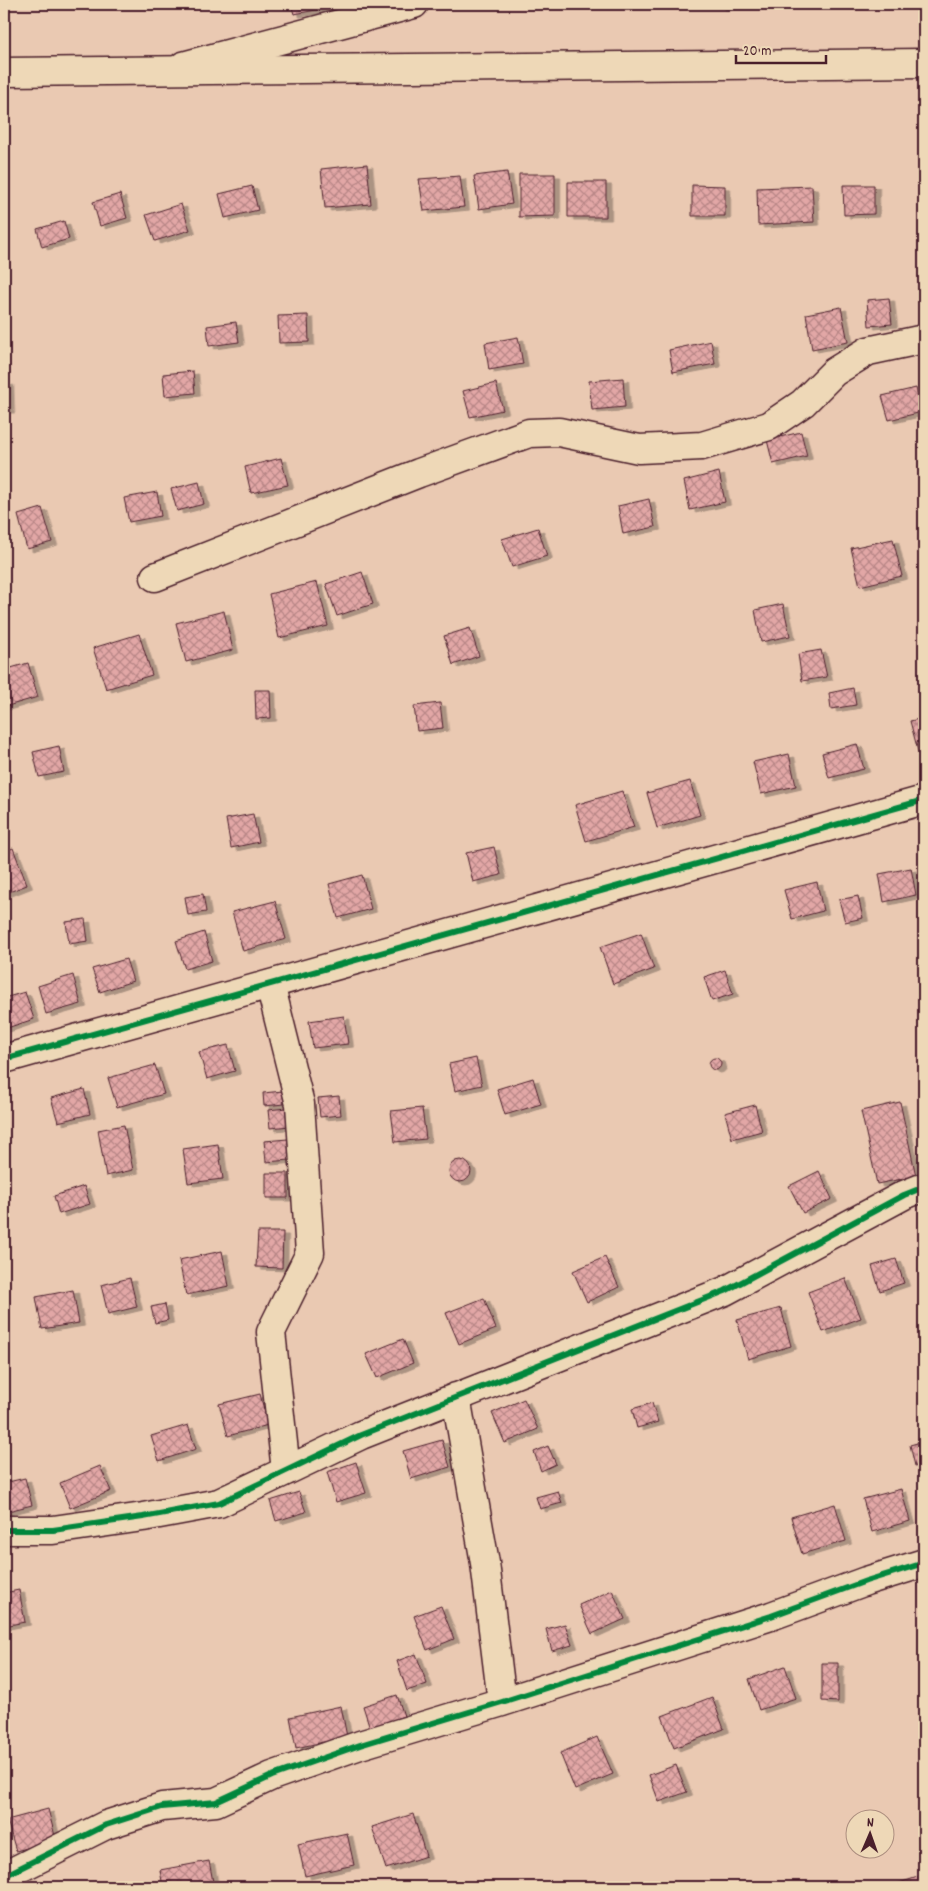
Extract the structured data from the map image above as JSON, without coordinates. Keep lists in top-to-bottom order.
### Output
{
  "scale_bar": "20 m",
  "north": "top"
}
